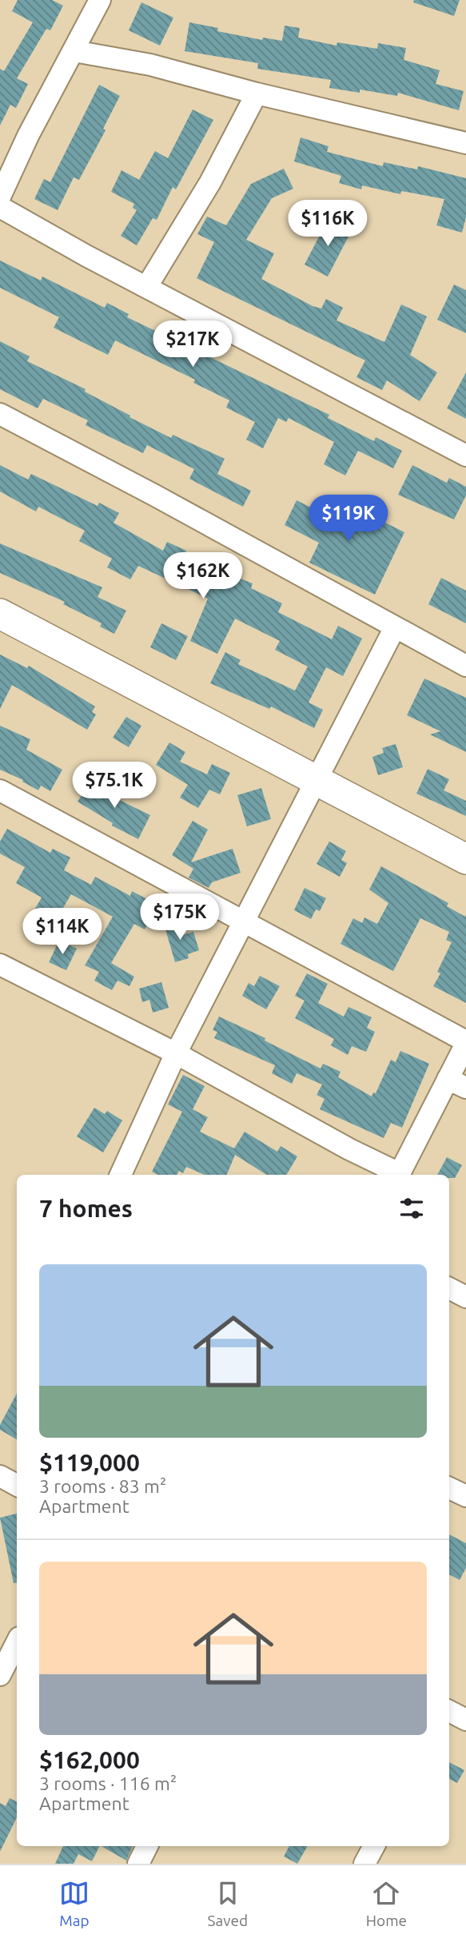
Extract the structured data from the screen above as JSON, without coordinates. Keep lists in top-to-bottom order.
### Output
{
  "page": {
    "price": [
      "$116K",
      "$217K",
      "$119K",
      "$162K",
      "$75.1K",
      "$175K",
      "$114K"
    ],
    "heading": "7 homes",
    "list": [
      {
        "name": "$119,000",
        "note": "3 rooms · 83 m² · Apartment"
      },
      {
        "name": "$162,000",
        "note": "3 rooms · 116 m² · Apartment"
      }
    ],
    "tabs": ["Map", "Saved", "Home"]
  }
}
